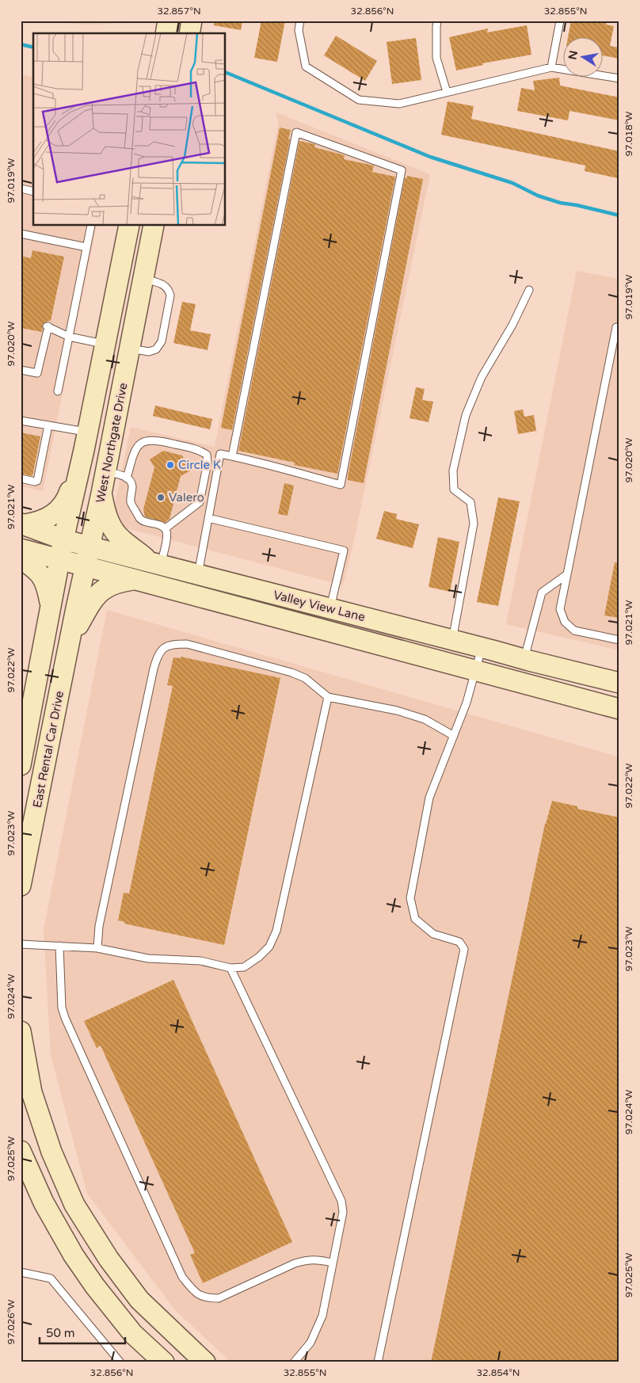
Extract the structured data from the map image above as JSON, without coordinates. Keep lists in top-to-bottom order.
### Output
{
  "streets": {
    "main road": ["West Northgate Drive", "Valley View Lane", "East Rental Car Drive"]
  },
  "crossings": [
    ["West Northgate Drive", "Valley View Lane"],
    ["West Northgate Drive", "East Rental Car Drive"],
    ["Valley View Lane", "East Rental Car Drive"]
  ],
  "places": ["Circle K", "Valero"],
  "scale_bar": "50 m",
  "north": "left",
  "coordinates": [
    "32.857°N",
    "32.856°N",
    "32.855°N",
    "97.018°W",
    "97.019°W",
    "97.020°W",
    "97.021°W",
    "97.022°W",
    "97.023°W",
    "97.024°W",
    "97.025°W",
    "97.026°W",
    "32.854°N"
  ]
}
